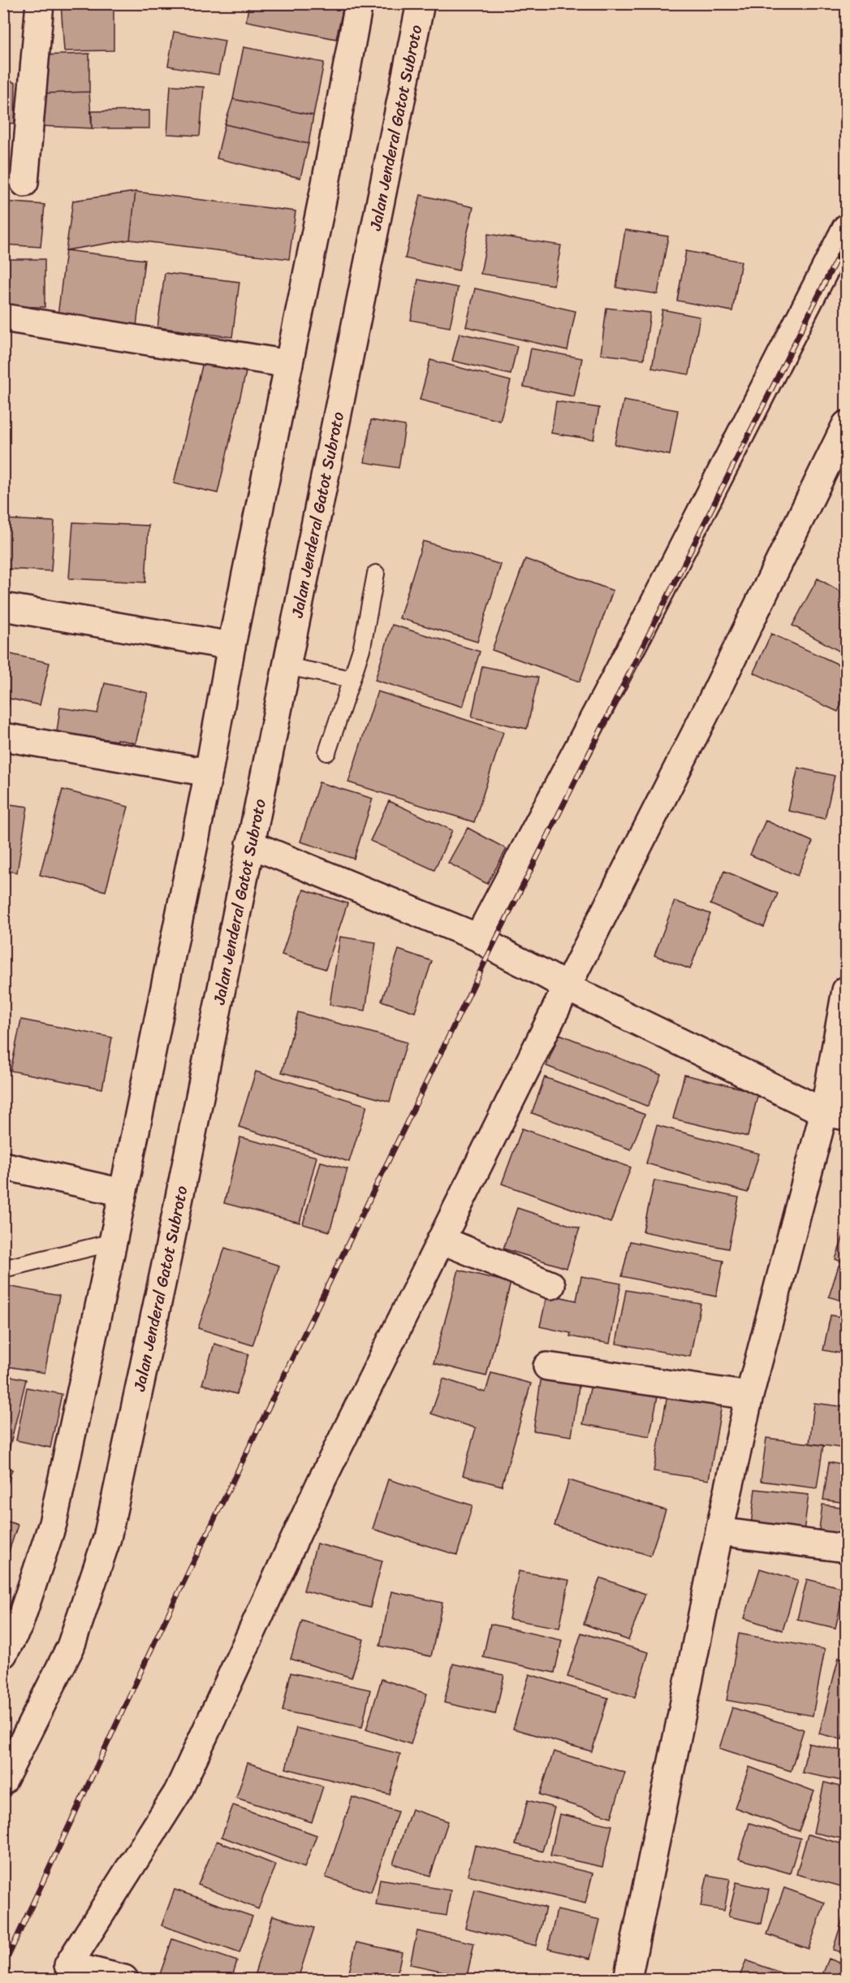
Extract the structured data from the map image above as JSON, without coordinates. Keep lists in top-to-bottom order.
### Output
{
  "streets": {
    "street": ["Jalan Jenderal Gatot Subroto"]
  }
}
